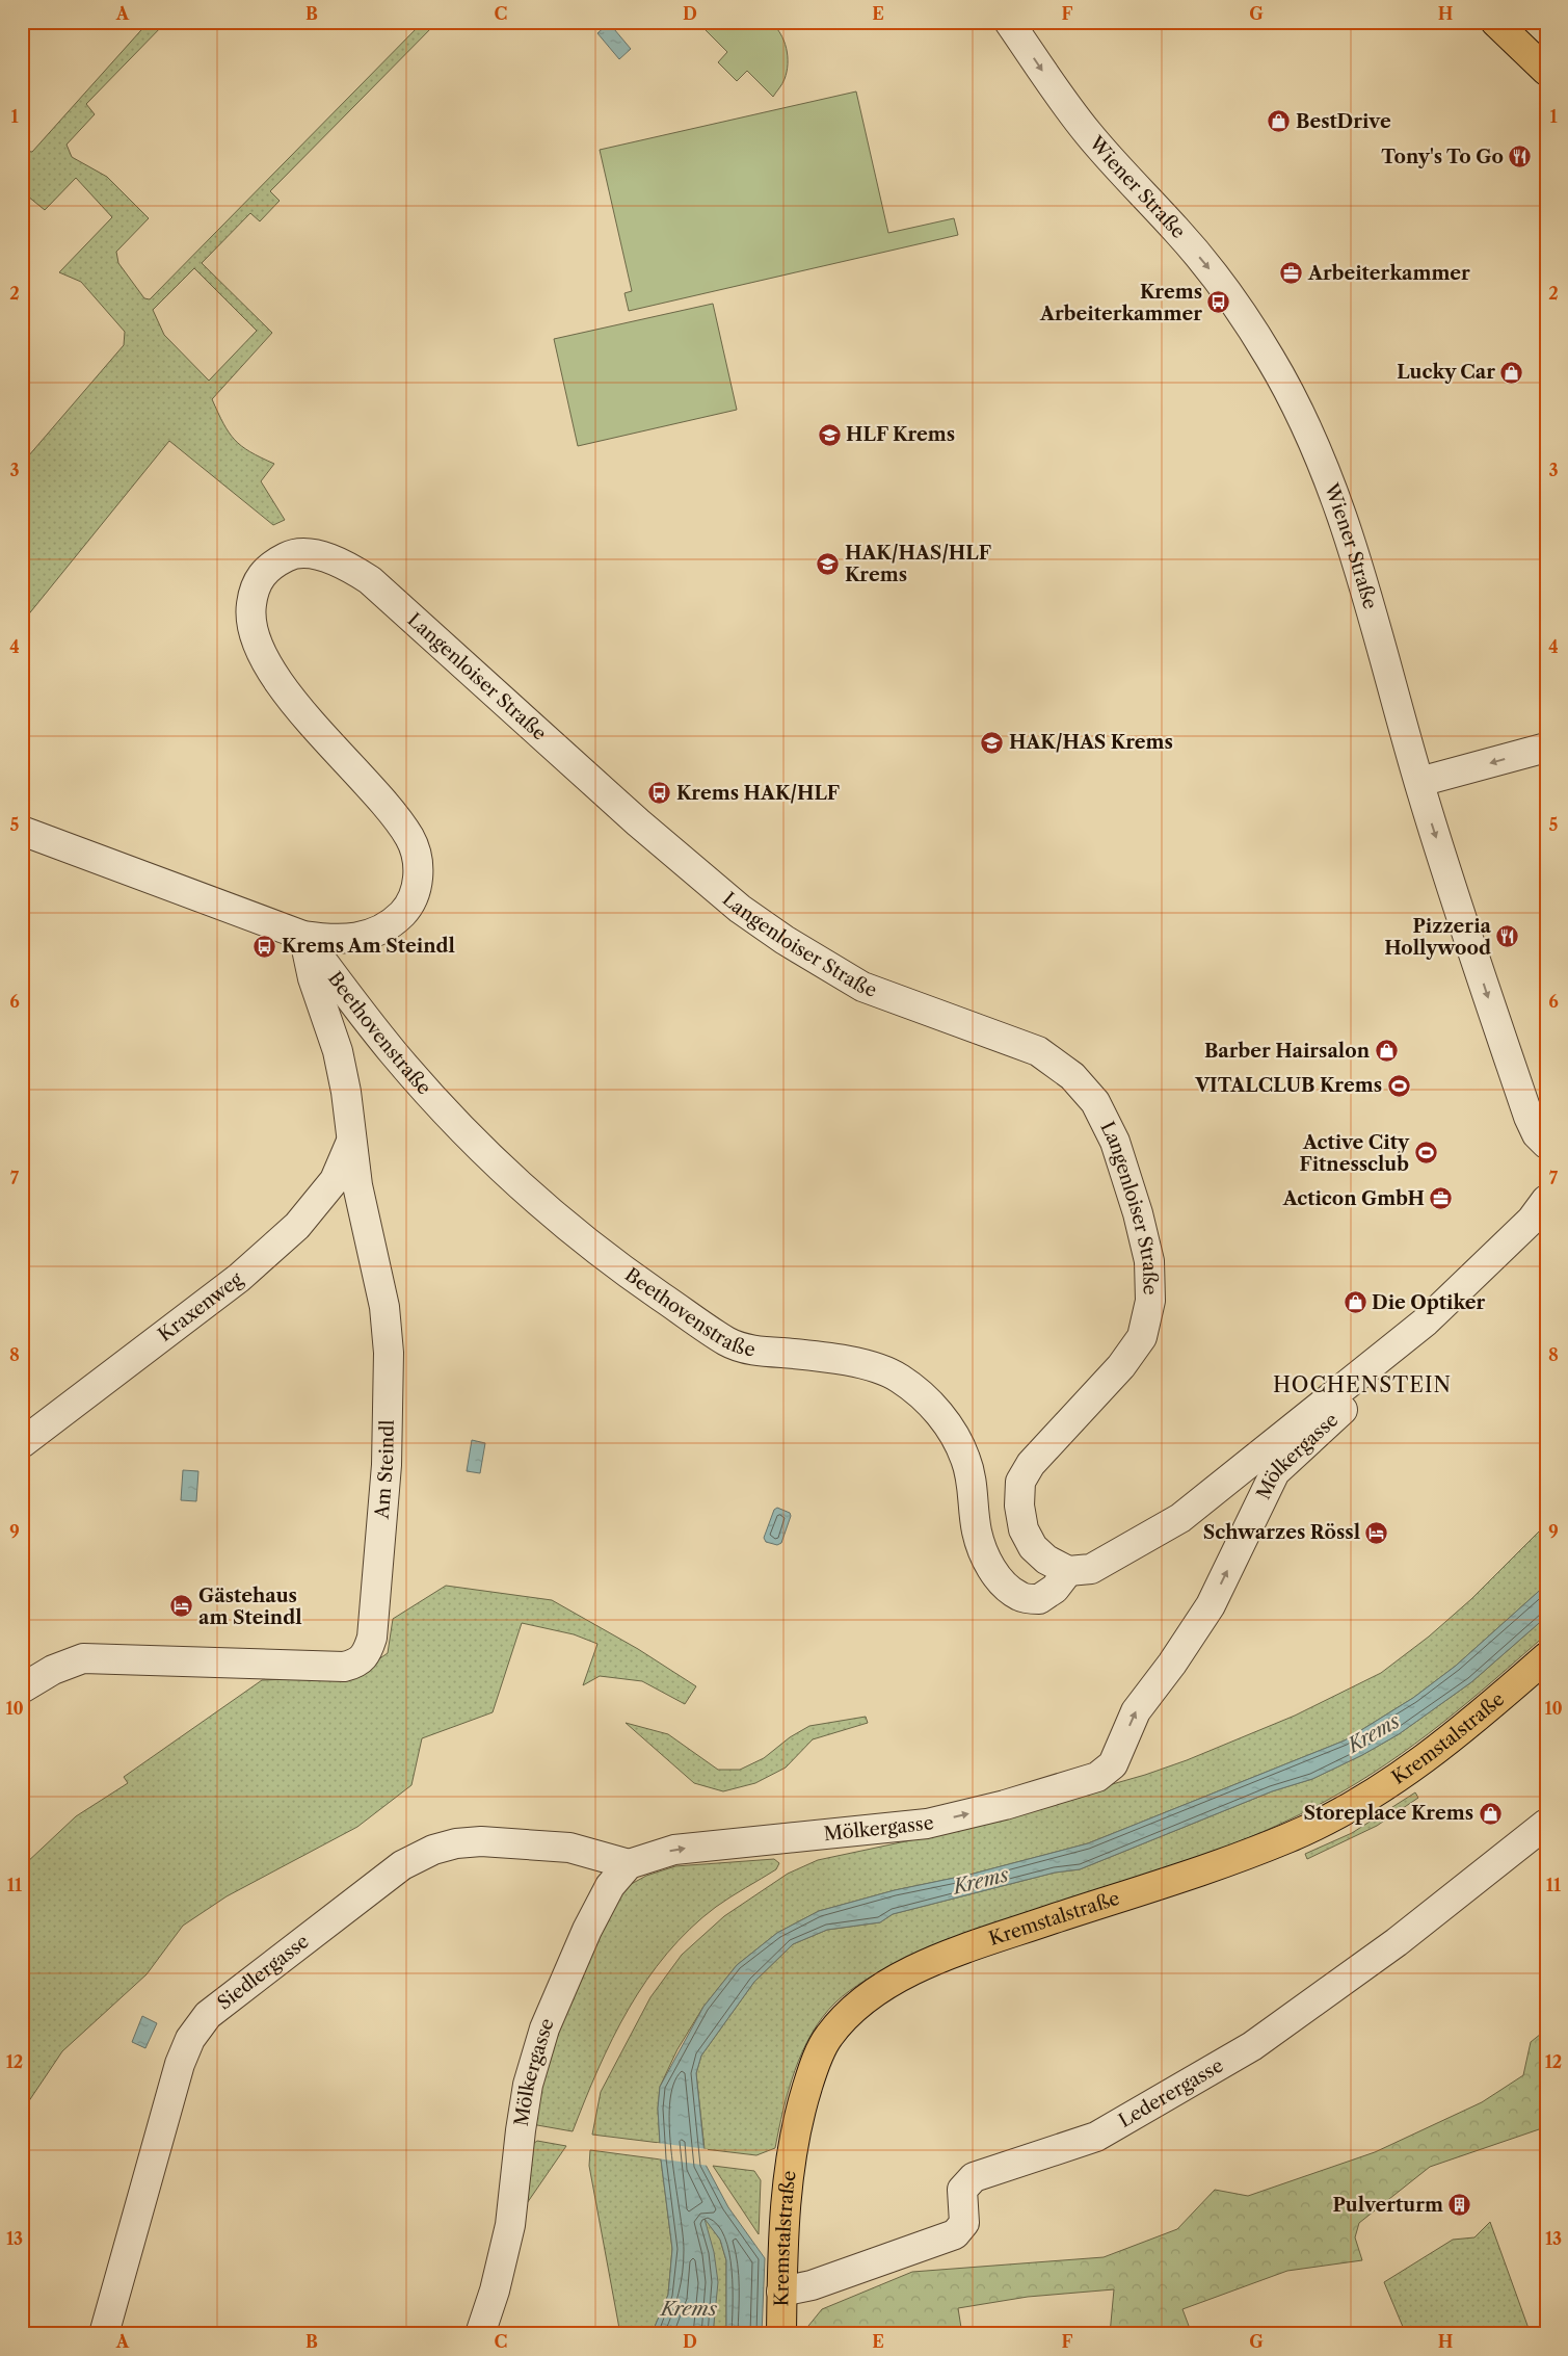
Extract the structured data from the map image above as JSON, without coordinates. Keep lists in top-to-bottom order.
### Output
{
  "streets": {
    "main road": ["Kremstalstraße"],
    "street": [
      "Wiener Straße",
      "Langenloiser Straße",
      "Beethovenstraße",
      "Kraxenweg",
      "Mölkergasse",
      "Am Steindl",
      "Siedlergasse",
      "Lederergasse"
    ]
  },
  "crossings": [
    ["Langenloiser Straße", "Beethovenstraße"],
    ["Langenloiser Straße", "Am Steindl"],
    ["Beethovenstraße", "Am Steindl"],
    ["Kraxenweg", "Am Steindl"],
    ["Mölkergasse", "Siedlergasse"],
    ["Kremstalstraße", "Lederergasse"]
  ],
  "one_way": ["Wiener Straße"],
  "districts": ["HOCHENSTEIN"],
  "water": ["Krems"],
  "places": {
    "shop": [
      "BestDrive",
      "Lucky Car",
      "Barber Hairsalon",
      "Die Optiker",
      "Storeplace Krems"
    ],
    "restaurant": ["Tony's To Go", "Pizzeria Hollywood"],
    "office": ["Arbeiterkammer", "Acticon GmbH"],
    "bus stop": ["Krems Arbeiterkammer", "Krems HAK/HLF", "Krems Am Steindl"],
    "school or university": ["HLF Krems", "HAK/HAS/HLF Krems", "HAK/HAS Krems"],
    "sports": ["VITALCLUB Krems", "Active City Fitnessclub"],
    "hotel": ["Schwarzes Rössl", "Gästehaus am Steindl"],
    "building": ["Pulverturm"]
  },
  "grid": {
    "columns": [
      "A",
      "B",
      "C",
      "D",
      "E",
      "F",
      "G",
      "H"
    ],
    "rows": [
      "1",
      "2",
      "3",
      "4",
      "5",
      "6",
      "7",
      "8",
      "9",
      "10",
      "11",
      "12",
      "13"
    ]
  }
}
